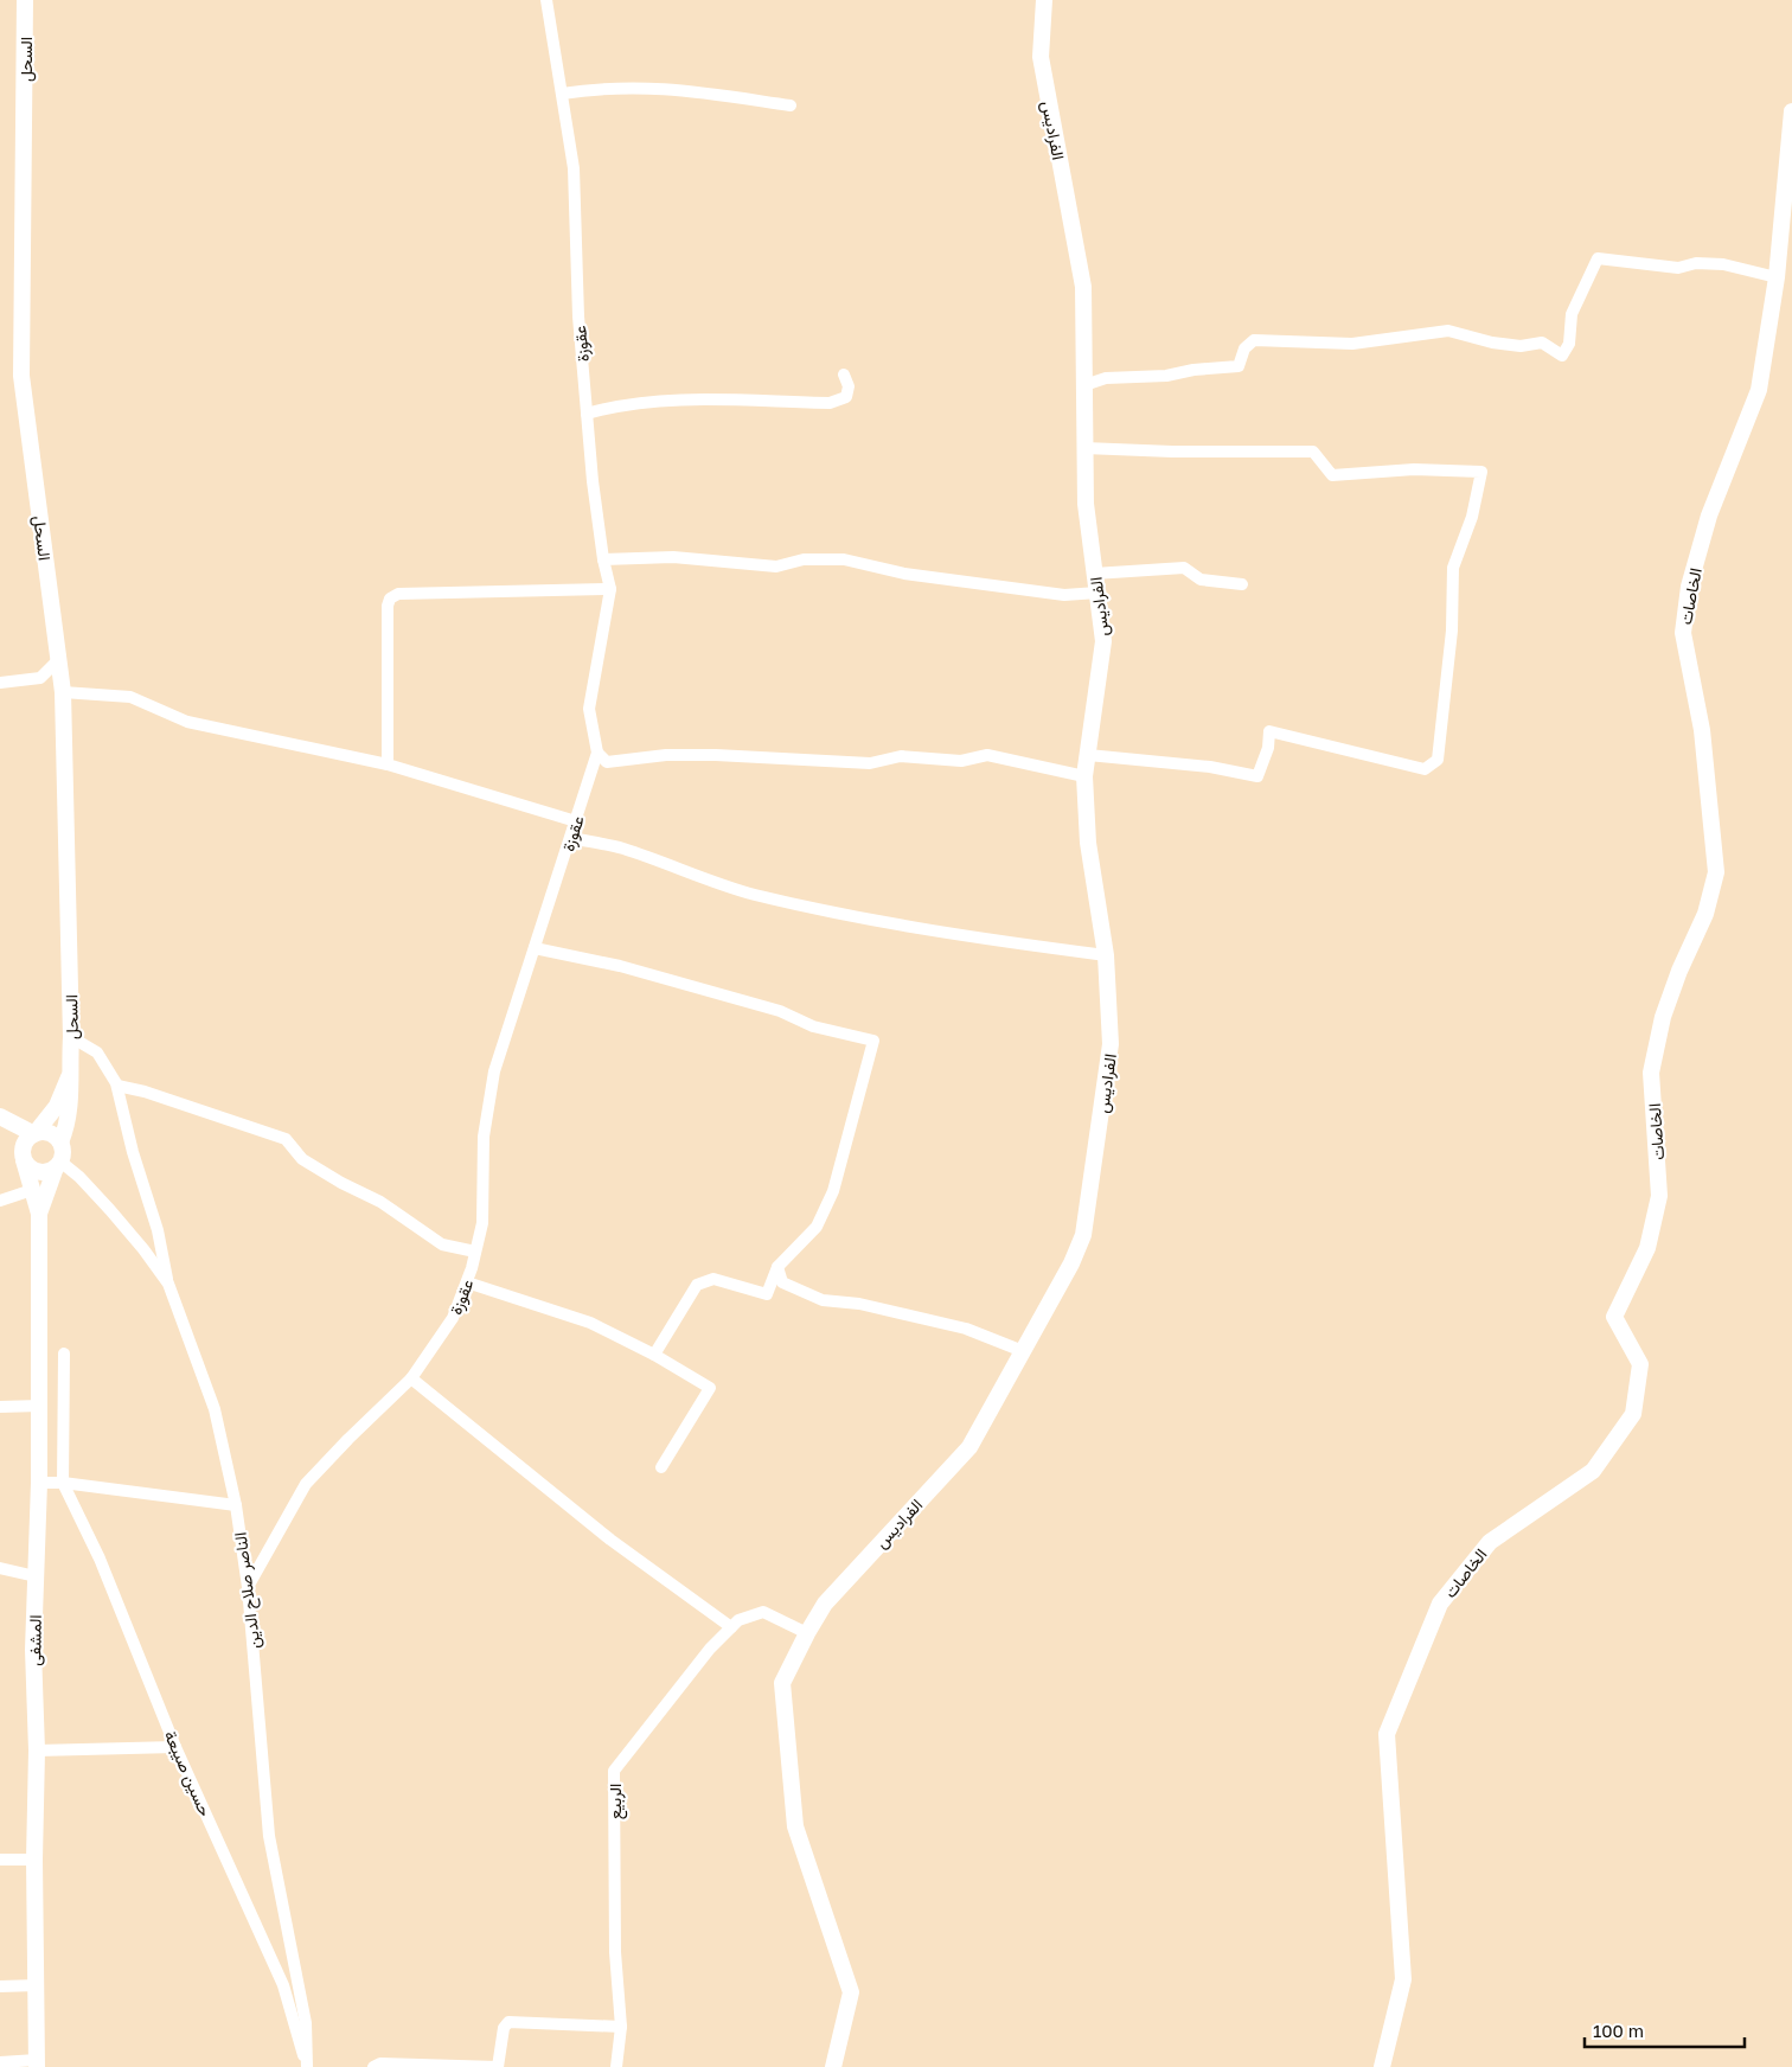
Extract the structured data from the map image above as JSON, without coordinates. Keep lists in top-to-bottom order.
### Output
{
  "streets": {
    "street": [
      "السحل",
      "الفراديس",
      "عقوزة",
      "الخاصات",
      "الناصر صلاح الدين",
      "المشفى",
      "حسين صيبعة",
      "الربيع"
    ]
  },
  "crossings": [
    ["الفراديس", "الربيع"],
    ["عقوزة", "الناصر صلاح الدين"],
    ["الناصر صلاح الدين", "حسين صيبعة"]
  ],
  "scale_bar": "100 m"
}
